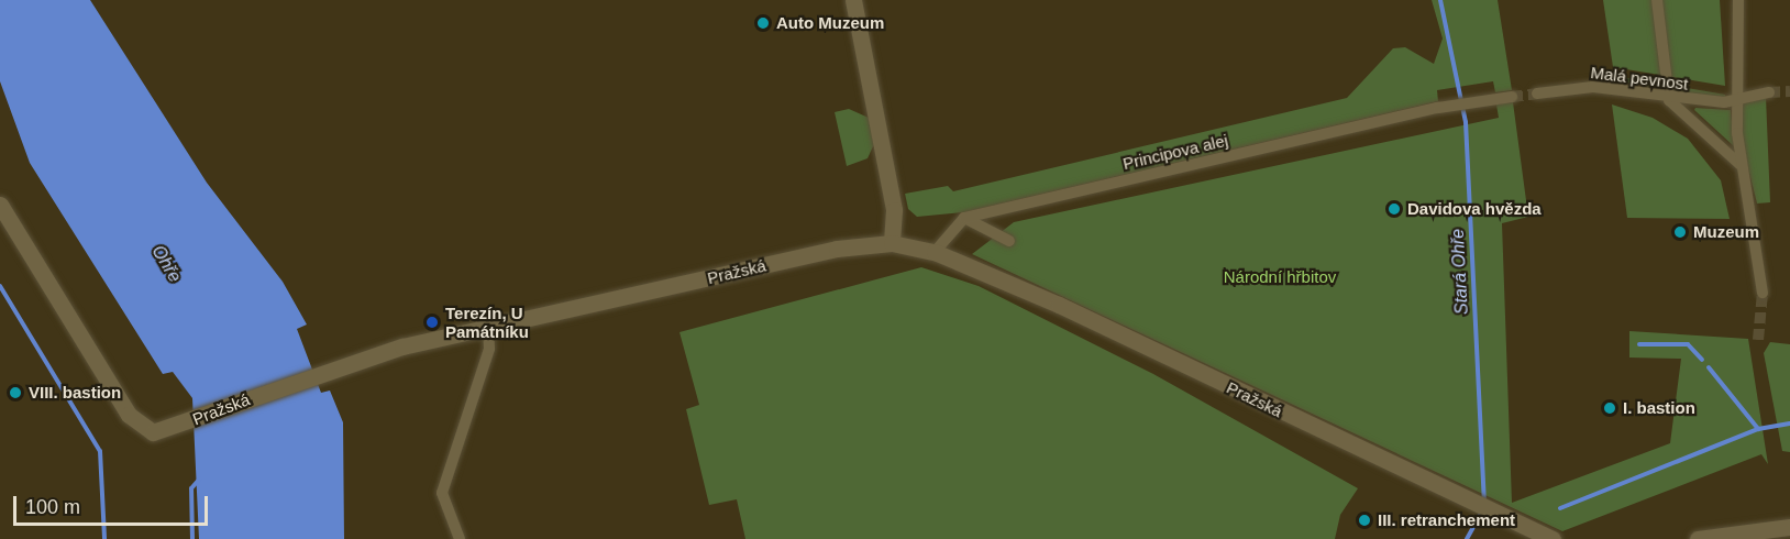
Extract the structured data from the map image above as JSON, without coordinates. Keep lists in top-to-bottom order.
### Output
{
  "streets": {
    "main road": ["Pražská"],
    "street": ["Malá pevnost", "Principova alej"]
  },
  "water": ["Ohře", "Stará Ohře"],
  "parks": ["Národní hřbitov"],
  "places": [
    "Auto Muzeum",
    "Davidova hvězda",
    "Muzeum",
    "Terezín, U Památníku",
    "VIII. bastion",
    "I. bastion",
    "III. retranchement"
  ],
  "scale_bar": "100 m"
}
